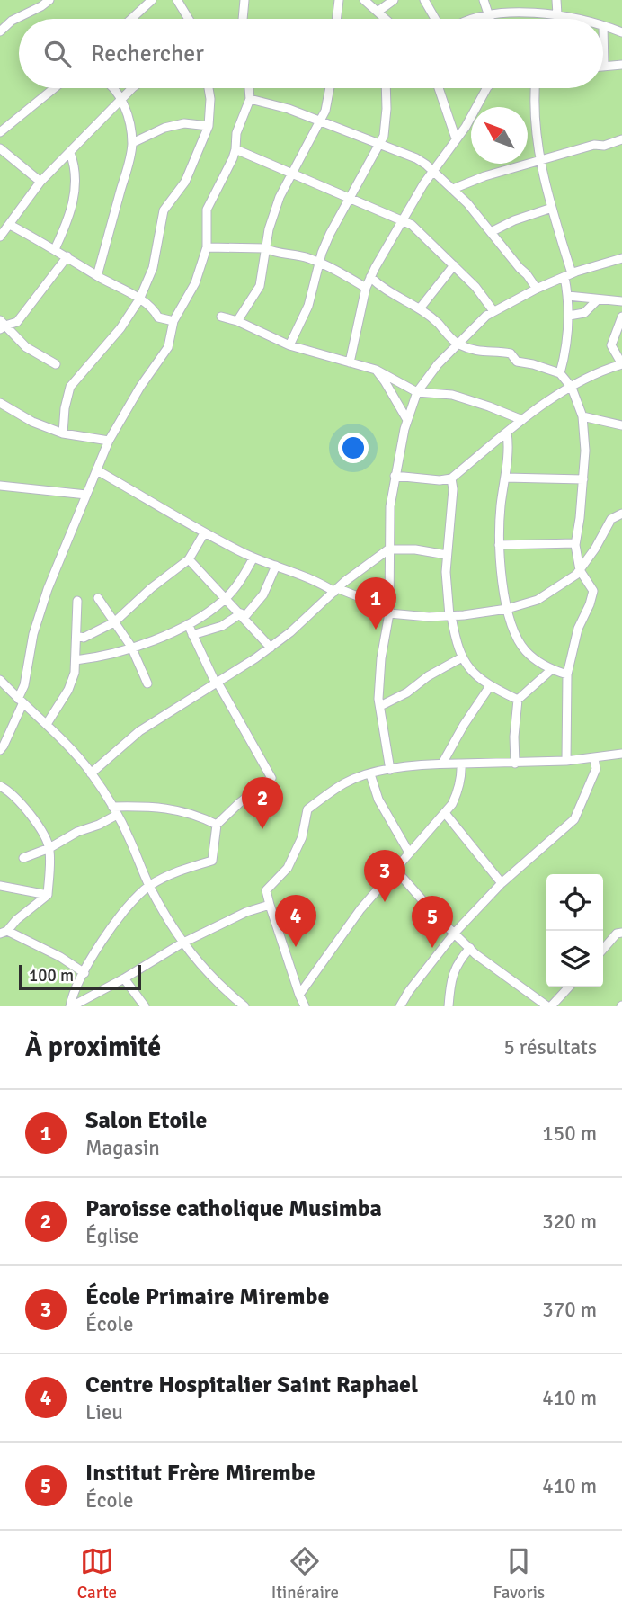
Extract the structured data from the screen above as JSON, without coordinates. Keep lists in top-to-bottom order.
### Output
{
  "scale_bar": "100 m",
  "north": "top left",
  "page": {
    "search": "Rechercher",
    "pins": [
      "1",
      "2",
      "3",
      "4",
      "5"
    ],
    "scale": "100 m",
    "heading": ["À proximité", "5 résultats"],
    "list": [
      {
        "mark": "1",
        "name": "Salon Etoile",
        "note": "Magasin",
        "value": "150 m"
      },
      {
        "mark": "2",
        "name": "Paroisse catholique Musimba",
        "note": "Église",
        "value": "320 m"
      },
      {
        "mark": "3",
        "name": "École Primaire Mirembe",
        "note": "École",
        "value": "370 m"
      },
      {
        "mark": "4",
        "name": "Centre Hospitalier Saint Raphael",
        "note": "Lieu",
        "value": "410 m"
      },
      {
        "mark": "5",
        "name": "Institut Frère Mirembe",
        "note": "École",
        "value": "410 m"
      }
    ],
    "nav": ["Carte", "Itinéraire", "Favoris"]
  }
}
